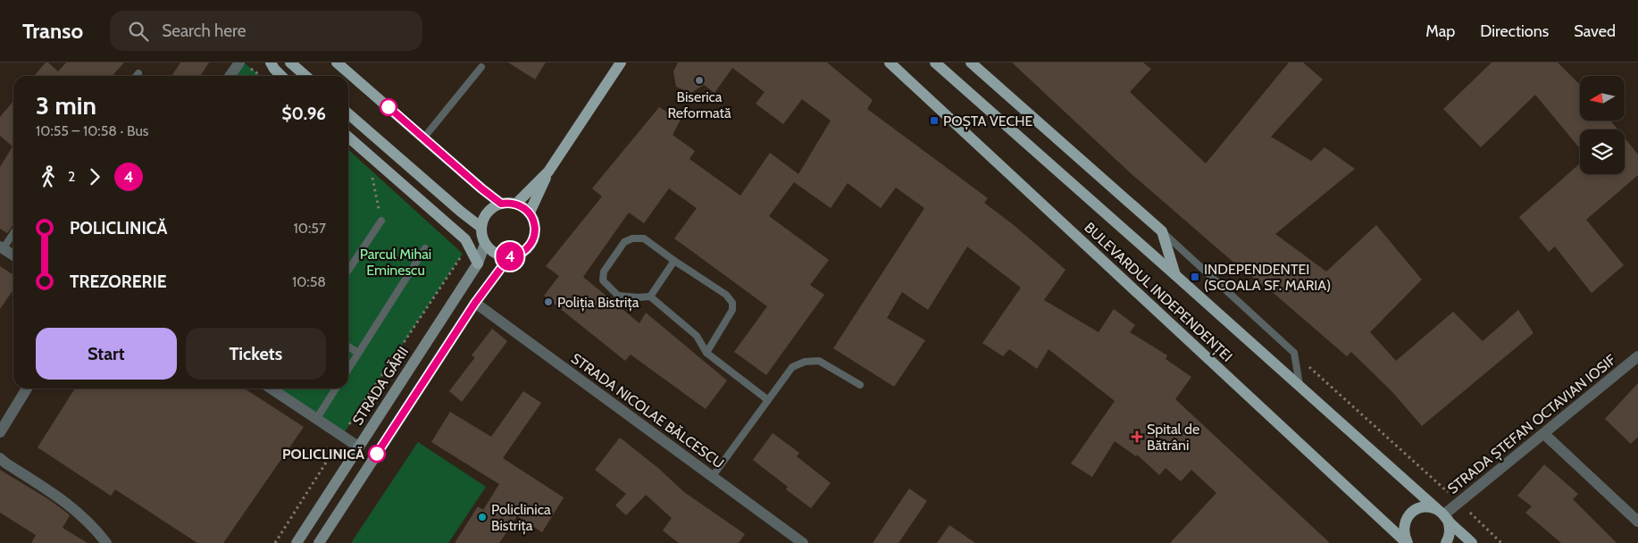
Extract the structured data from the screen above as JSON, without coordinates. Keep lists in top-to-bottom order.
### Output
{
  "streets": {
    "main road": ["BULEVARDUL INDEPENDENȚEI", "STRADA GĂRII"],
    "street": ["STRADA NICOLAE BĂLCESCU", "STRADA ȘTEFAN OCTAVIAN IOSIF"]
  },
  "crossings": [
    ["BULEVARDUL INDEPENDENȚEI", "STRADA ȘTEFAN OCTAVIAN IOSIF"]
  ],
  "parks": ["Parcul Mihai Eminescu"],
  "places": {
    "other": [
      "Biserica Reformată",
      "Poliția Bistrița",
      "POLICLINICĂ",
      "Policlinica Bistrița"
    ],
    "transit": ["POȘTA VECHE", "INDEPENDENTEI (SCOALA SF. MARIA)"],
    "health": ["Spital de Bătrâni"]
  },
  "lines": ["bus line 4"],
  "north": "left",
  "page": {
    "header": "Transo",
    "search": "Search here",
    "nav": ["Map", "Directions", "Saved"],
    "on_map": "4",
    "heading": ["3 min", "10:55 – 10:58 · Bus", "$0.96"],
    "legs": ["2", "4"],
    "list": [
      {
        "name": "POLICLINICĂ",
        "value": "10:57"
      },
      {
        "name": "TREZORERIE",
        "value": "10:58"
      }
    ],
    "buttons": ["Start", "Tickets"]
  }
}
